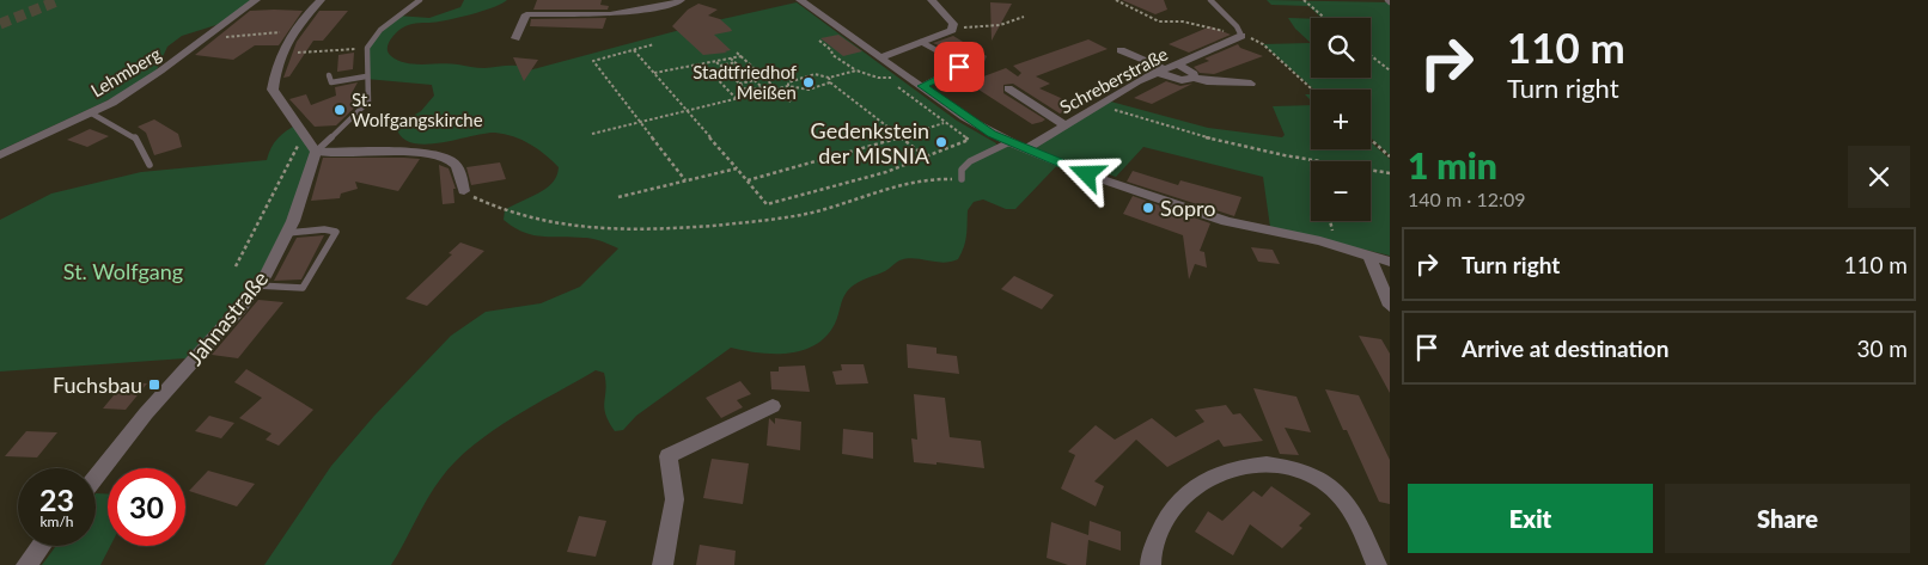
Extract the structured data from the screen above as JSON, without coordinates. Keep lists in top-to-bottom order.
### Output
{
  "streets": {
    "street": ["Lehmberg", "Schreberstraße", "Jahnastraße"]
  },
  "parks": ["St. Wolfgang"],
  "places": {
    "other": [
      "Stadtfriedhof Meißen",
      "St. Wolfgangskirche",
      "Gedenkstein der MISNIA",
      "Sopro"
    ],
    "transit": ["Fuchsbau"]
  },
  "page": {
    "turn": ["110 m", "Turn right"],
    "map_buttons": ["+", "−"],
    "heading": ["1 min", "140 m · 12:09"],
    "list": [
      {
        "name": "Turn right",
        "value": "110 m"
      },
      {
        "name": "Arrive at destination",
        "value": "30 m"
      }
    ],
    "speed": "23 km/h",
    "limit": "30",
    "buttons": ["Exit", "Share"]
  }
}
